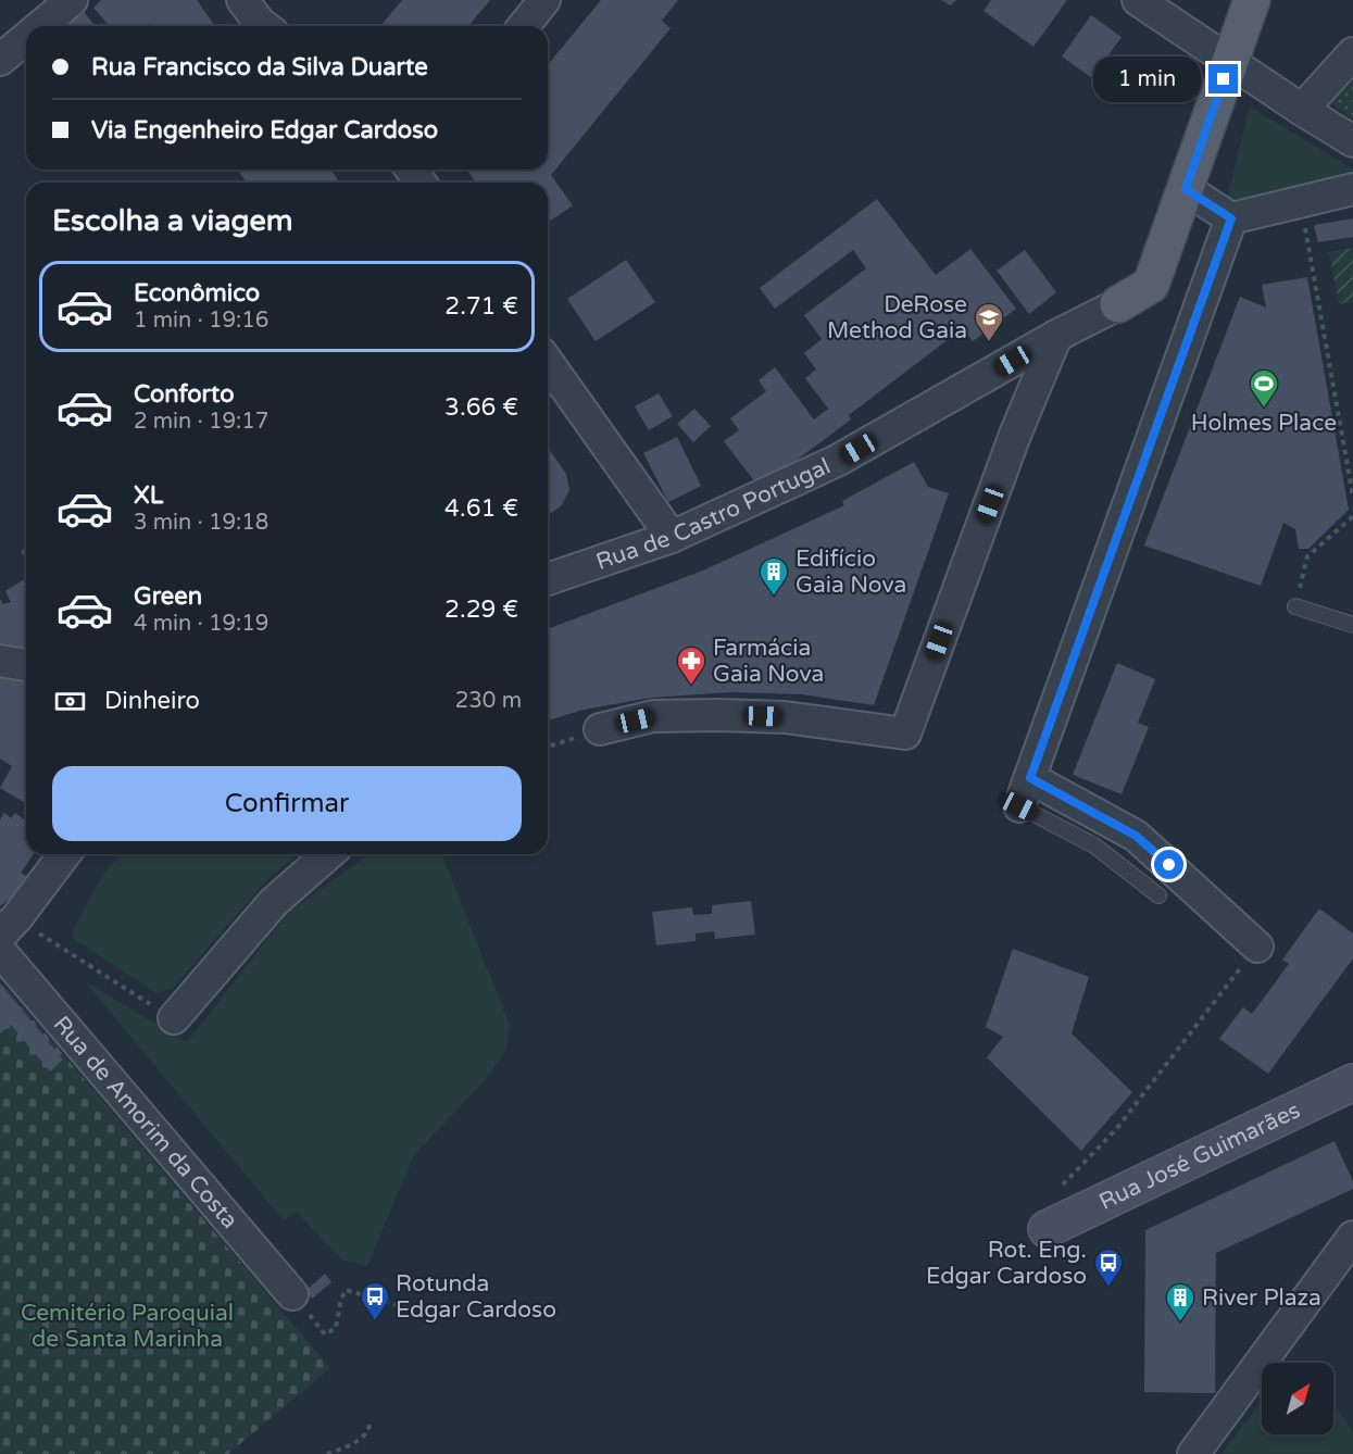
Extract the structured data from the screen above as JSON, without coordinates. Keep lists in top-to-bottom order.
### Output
{
  "streets": {
    "street": ["Rua de Castro Portugal", "Rua de Amorim da Costa", "Rua José Guimarães"]
  },
  "parks": ["Cemitério Paroquial de Santa Marinha"],
  "places": {
    "school or university": ["DeRose Method Gaia"],
    "sports": ["Holmes Place"],
    "building": ["Edifício Gaia Nova", "River Plaza"],
    "pharmacy": ["Farmácia Gaia Nova"],
    "bus stop": ["Rot. Eng. Edgar Cardoso", "Rotunda Edgar Cardoso"]
  },
  "north": "top right",
  "page": {
    "banner": ["Rua Francisco da Silva Duarte", "Via Engenheiro Edgar Cardoso"],
    "bubble": "1 min",
    "heading": "Escolha a viagem",
    "list": [
      {
        "name": "Econômico",
        "note": "1 min · 19:16",
        "value": "2.71 €"
      },
      {
        "name": "Conforto",
        "note": "2 min · 19:17",
        "value": "3.66 €"
      },
      {
        "name": "XL",
        "note": "3 min · 19:18",
        "value": "4.61 €"
      },
      {
        "name": "Green",
        "note": "4 min · 19:19",
        "value": "2.29 €"
      }
    ],
    "pay": ["Dinheiro", "230 m"],
    "buttons": "Confirmar"
  }
}
